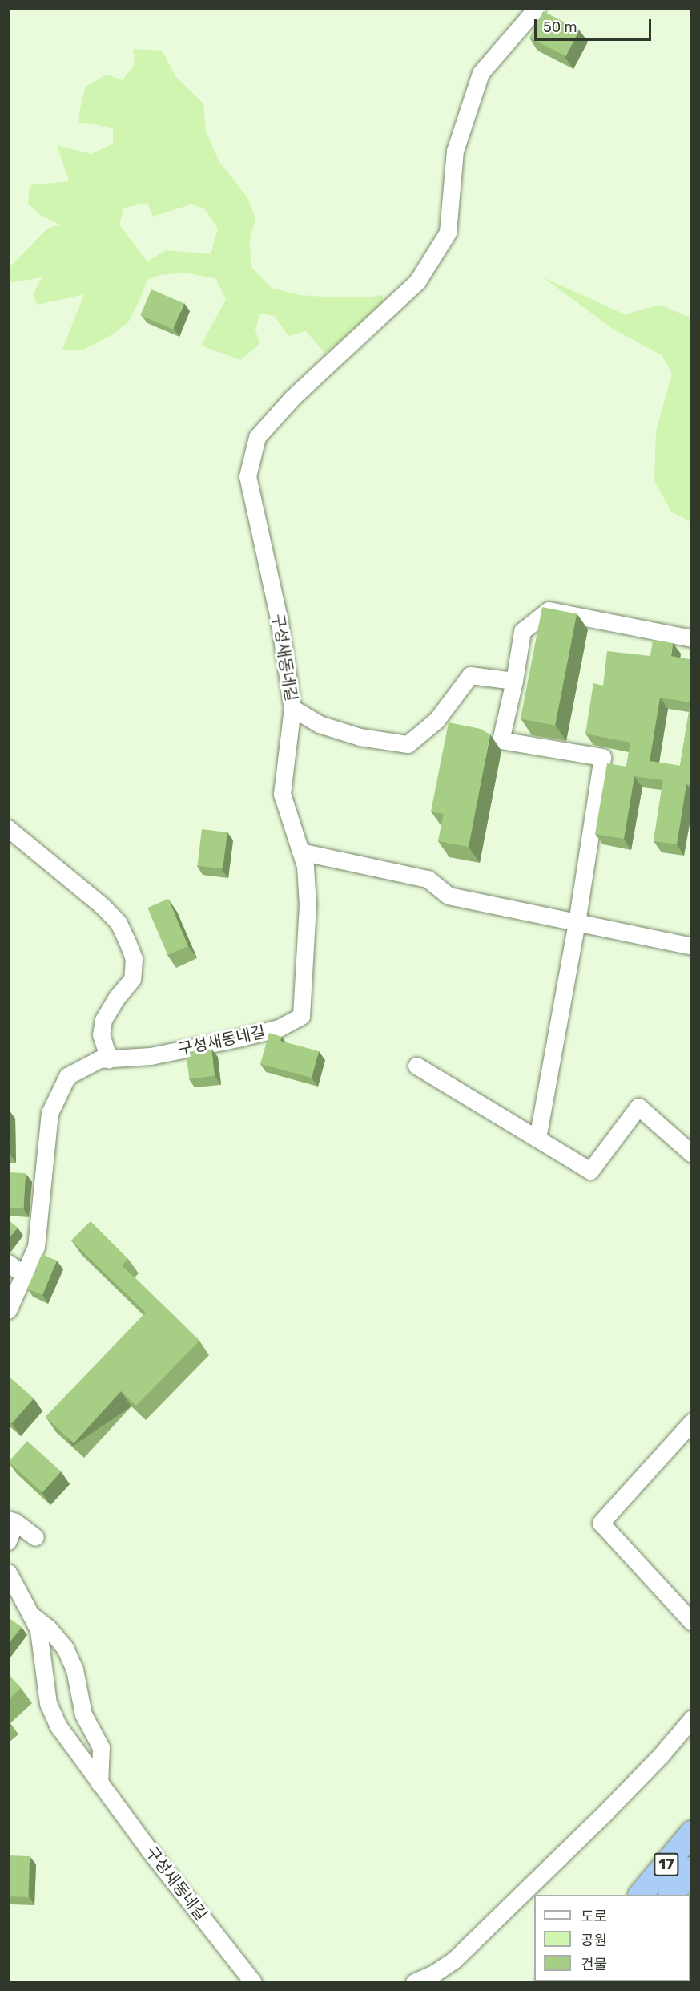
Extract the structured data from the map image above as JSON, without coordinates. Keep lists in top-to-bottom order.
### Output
{
  "streets": {
    "highway": ["17"],
    "street": ["구성새동네길"]
  },
  "legend": ["도로", "공원", "건물"],
  "scale_bar": "50 m"
}
